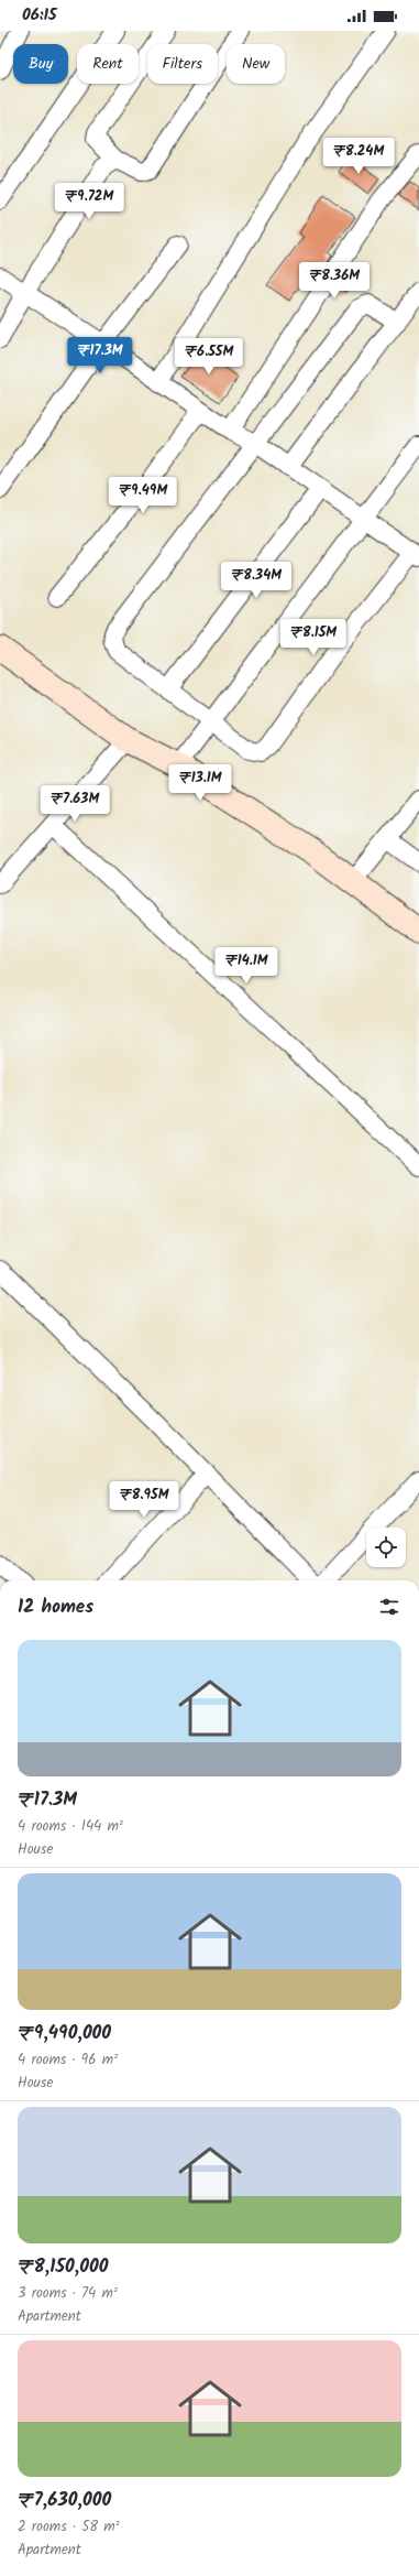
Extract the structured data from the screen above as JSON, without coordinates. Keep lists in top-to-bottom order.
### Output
{
  "page": {
    "status": "06:15",
    "chip": [
      "Buy",
      "Rent",
      "Filters",
      "New"
    ],
    "price": [
      "₹8.24M",
      "₹9.72M",
      "₹8.36M",
      "₹17.3M",
      "₹6.55M",
      "₹9.49M",
      "₹8.34M",
      "₹8.15M",
      "₹13.1M",
      "₹7.63M",
      "₹14.1M",
      "₹8.95M"
    ],
    "heading": "12 homes",
    "list": [
      {
        "name": "₹17.3M",
        "note": "4 rooms · 144 m² · House"
      },
      {
        "name": "₹9,490,000",
        "note": "4 rooms · 96 m² · House"
      },
      {
        "name": "₹8,150,000",
        "note": "3 rooms · 74 m² · Apartment"
      },
      {
        "name": "₹7,630,000",
        "note": "2 rooms · 58 m² · Apartment"
      }
    ]
  }
}
